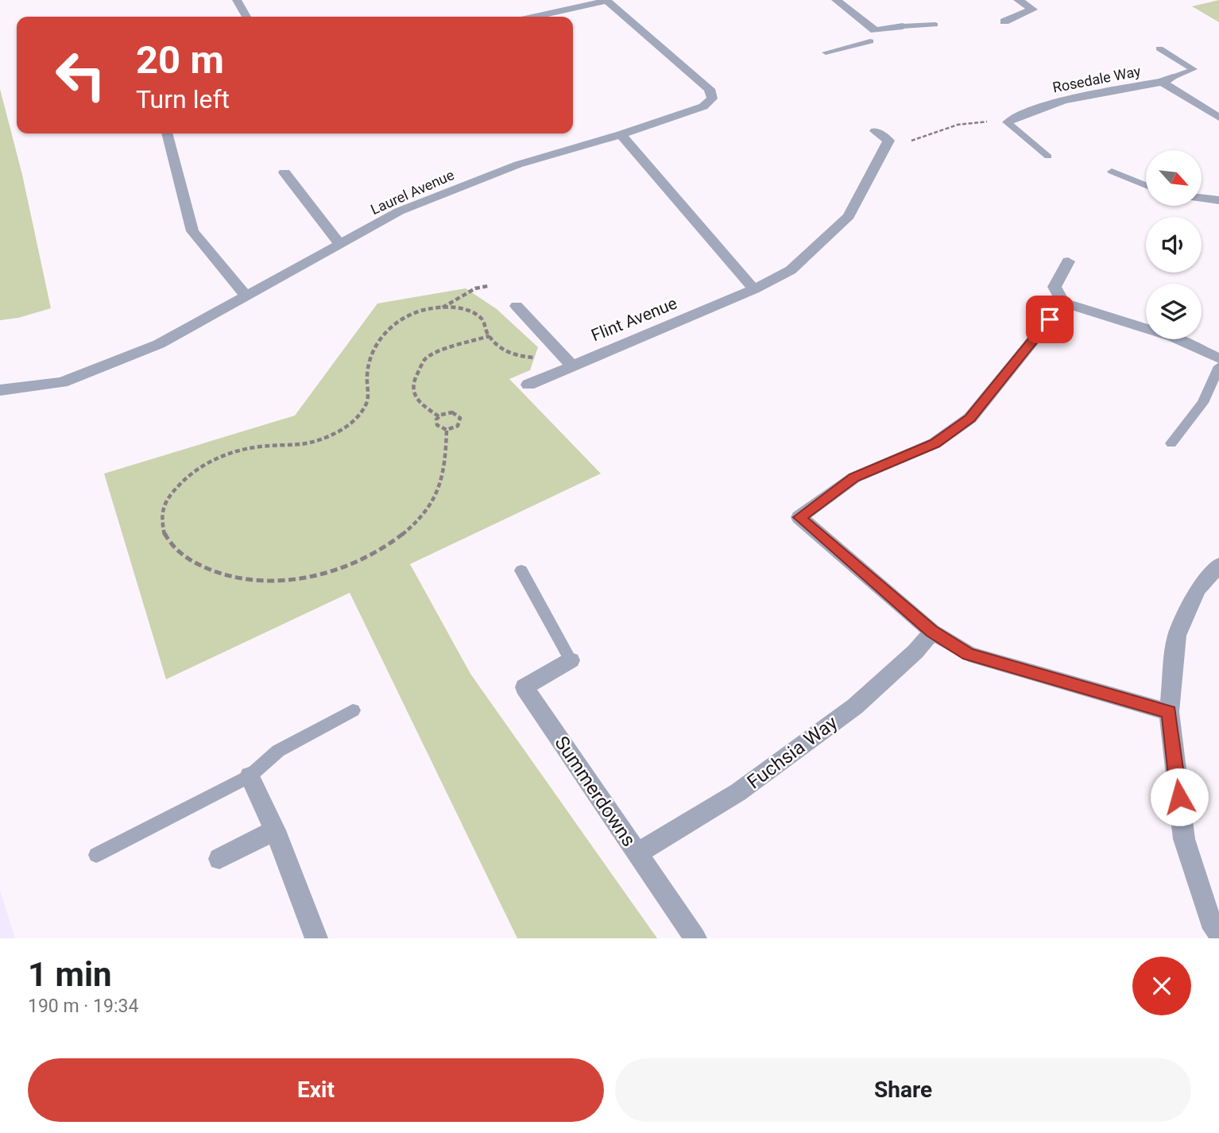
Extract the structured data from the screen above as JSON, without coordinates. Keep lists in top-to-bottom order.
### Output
{
  "streets": {
    "street": [
      "Rosedale Way",
      "Laurel Avenue",
      "Flint Avenue",
      "Fuchsia Way",
      "Summerdowns"
    ]
  },
  "crossings": [
    ["Fuchsia Way", "Summerdowns"]
  ],
  "north": "bottom right",
  "page": {
    "turn": ["20 m", "Turn left"],
    "heading": ["1 min", "190 m · 19:34"],
    "buttons": ["Exit", "Share"]
  }
}
